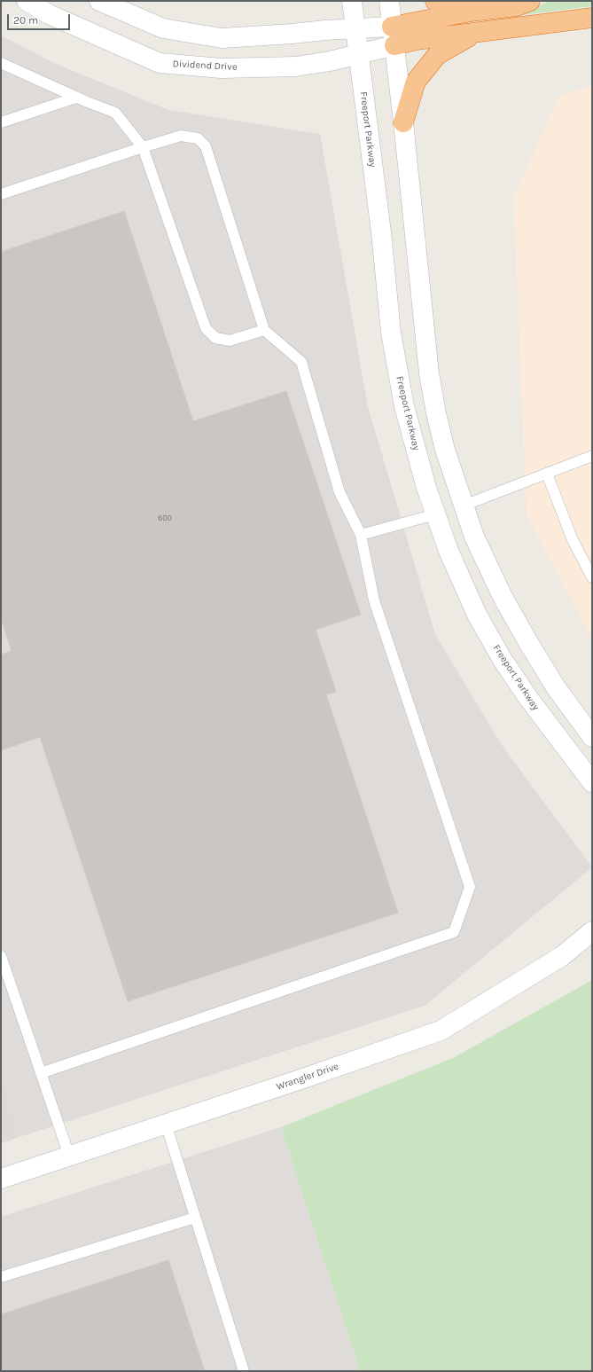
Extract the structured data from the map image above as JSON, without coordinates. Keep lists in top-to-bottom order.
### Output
{
  "streets": {
    "main road": ["Dividend Drive", "Freeport Parkway", "Wrangler Drive"]
  },
  "crossings": [
    ["Dividend Drive", "Freeport Parkway"]
  ],
  "house_numbers": ["600"],
  "scale_bar": "20 m"
}
